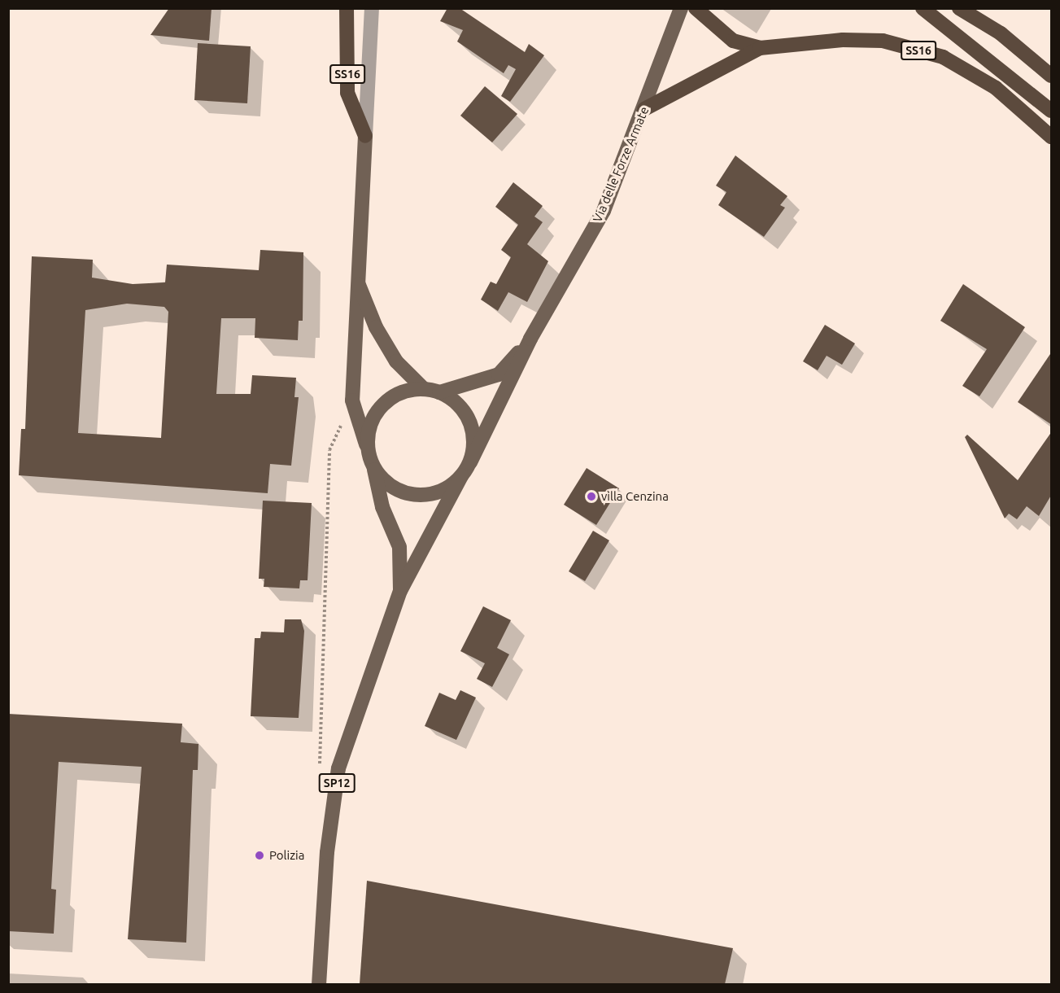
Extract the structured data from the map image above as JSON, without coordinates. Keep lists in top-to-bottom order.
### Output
{
  "streets": {
    "highway": ["SS16"],
    "main road": ["Via delle Forze Armate", "SP12"]
  },
  "crossings": [
    ["SS16", "Via delle Forze Armate"],
    ["Via delle Forze Armate", "SP12"]
  ],
  "places": ["villa Cenzina", "Polizia"]
}
